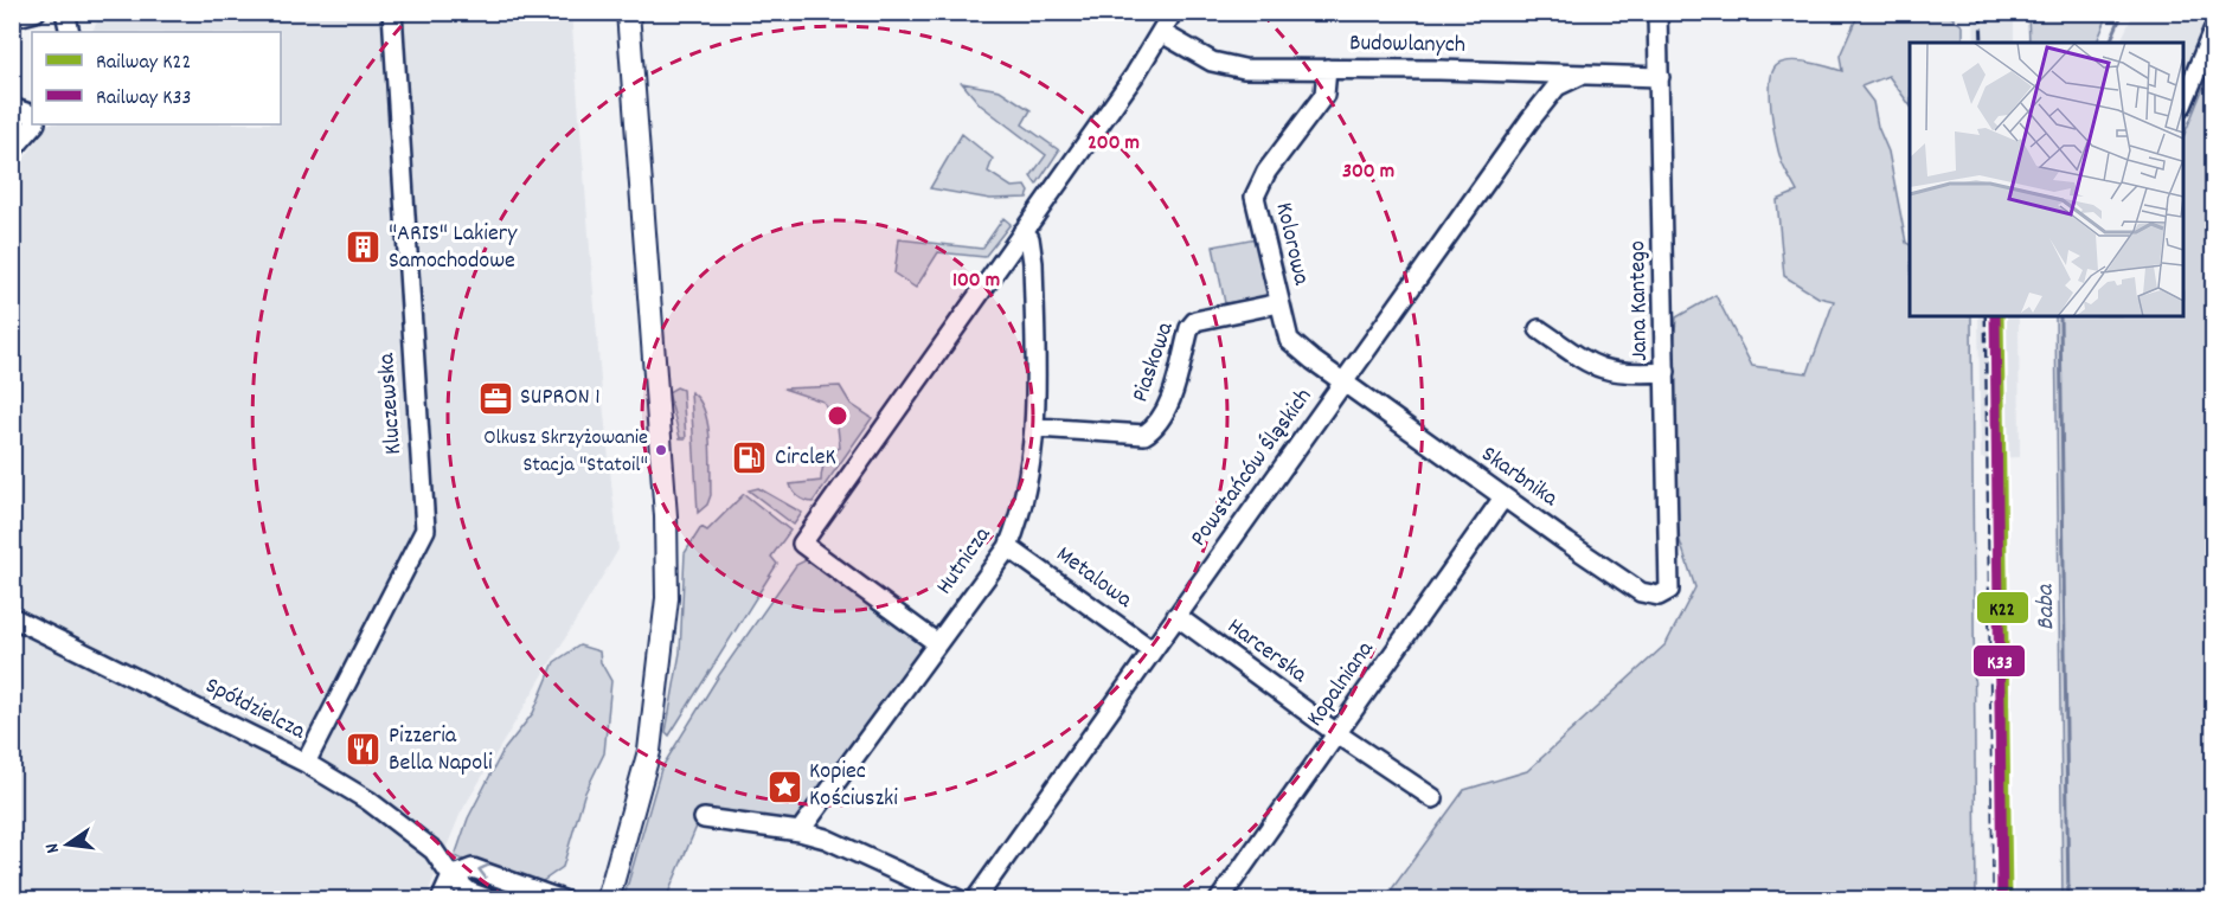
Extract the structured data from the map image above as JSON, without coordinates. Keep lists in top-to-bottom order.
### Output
{
  "streets": {
    "street": [
      "Budowlanych",
      "Kolorowa",
      "Jana Kantego",
      "Piaskowa",
      "Kluczewska",
      "Powstańców Śląskich",
      "Skarbnika",
      "Hutnicza",
      "Metalowa",
      "Harcerska",
      "Kopalniana",
      "Spółdzielcza"
    ]
  },
  "crossings": [
    ["Budowlanych", "Kolorowa"],
    ["Budowlanych", "Jana Kantego"],
    ["Budowlanych", "Powstańców Śląskich"],
    ["Kolorowa", "Piaskowa"],
    ["Kolorowa", "Powstańców Śląskich"],
    ["Kolorowa", "Skarbnika"],
    ["Jana Kantego", "Skarbnika"],
    ["Piaskowa", "Hutnicza"],
    ["Kluczewska", "Spółdzielcza"],
    ["Powstańców Śląskich", "Skarbnika"],
    ["Powstańców Śląskich", "Metalowa"],
    ["Powstańców Śląskich", "Harcerska"],
    ["Skarbnika", "Kopalniana"],
    ["Hutnicza", "Metalowa"],
    ["Harcerska", "Kopalniana"]
  ],
  "water": ["Baba"],
  "places": {
    "building": ["\"ARIS\" Lakiery Samochodowe"],
    "office": ["SUPRON 1"],
    "other": ["Olkusz Skrzyżowanie Stacja \"Statoil\""],
    "fuel station": ["CircleK"],
    "restaurant": ["Pizzeria Bella Napoli"],
    "place": ["Kopiec Kościuszki"]
  },
  "lines": ["rail line K22", "rail line K33"],
  "legend": ["Railway K22", "Railway K33"],
  "north": "left",
  "rings": ["200 m", "300 m", "100 m"]
}
